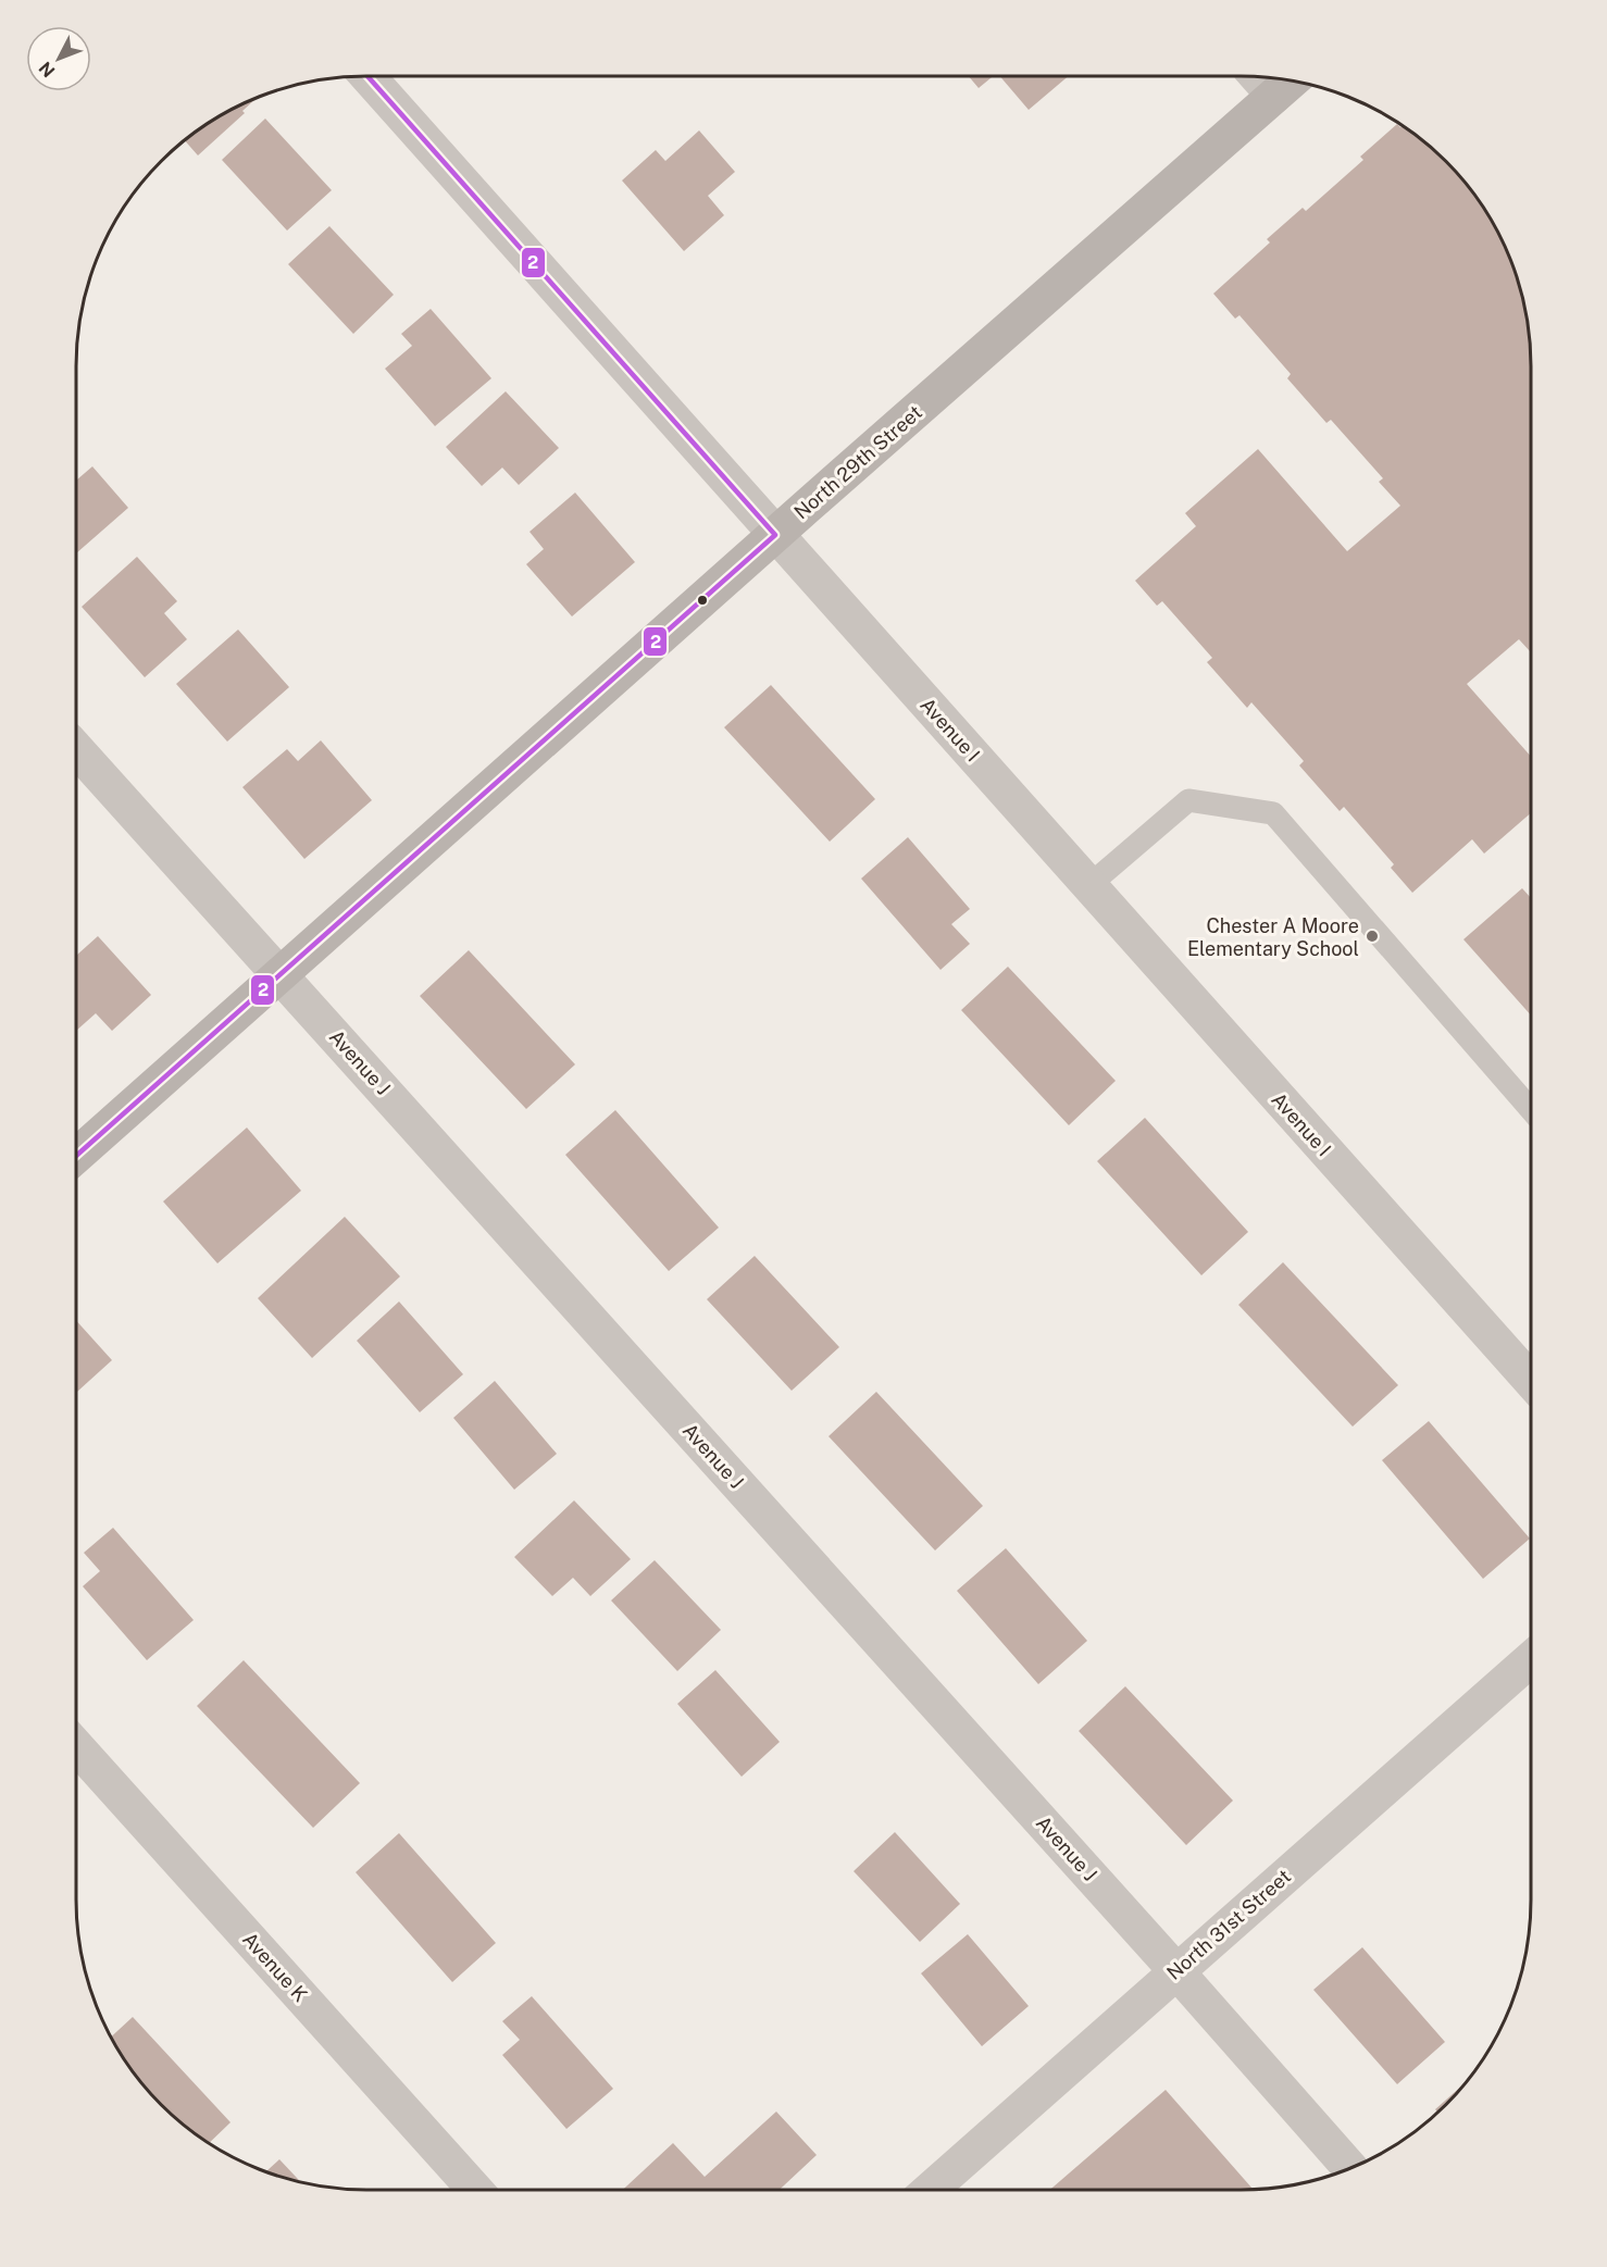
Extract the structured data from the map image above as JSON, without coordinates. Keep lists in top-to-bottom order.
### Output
{
  "streets": {
    "street": [
      "North 29th Street",
      "Avenue I",
      "Avenue J",
      "North 31st Street",
      "Avenue K"
    ]
  },
  "crossings": [
    ["North 29th Street", "Avenue I"],
    ["North 29th Street", "Avenue J"],
    ["Avenue J", "North 31st Street"]
  ],
  "places": ["Chester A Moore Elementary School"],
  "lines": ["transit line 2"],
  "north": "bottom left"
}
